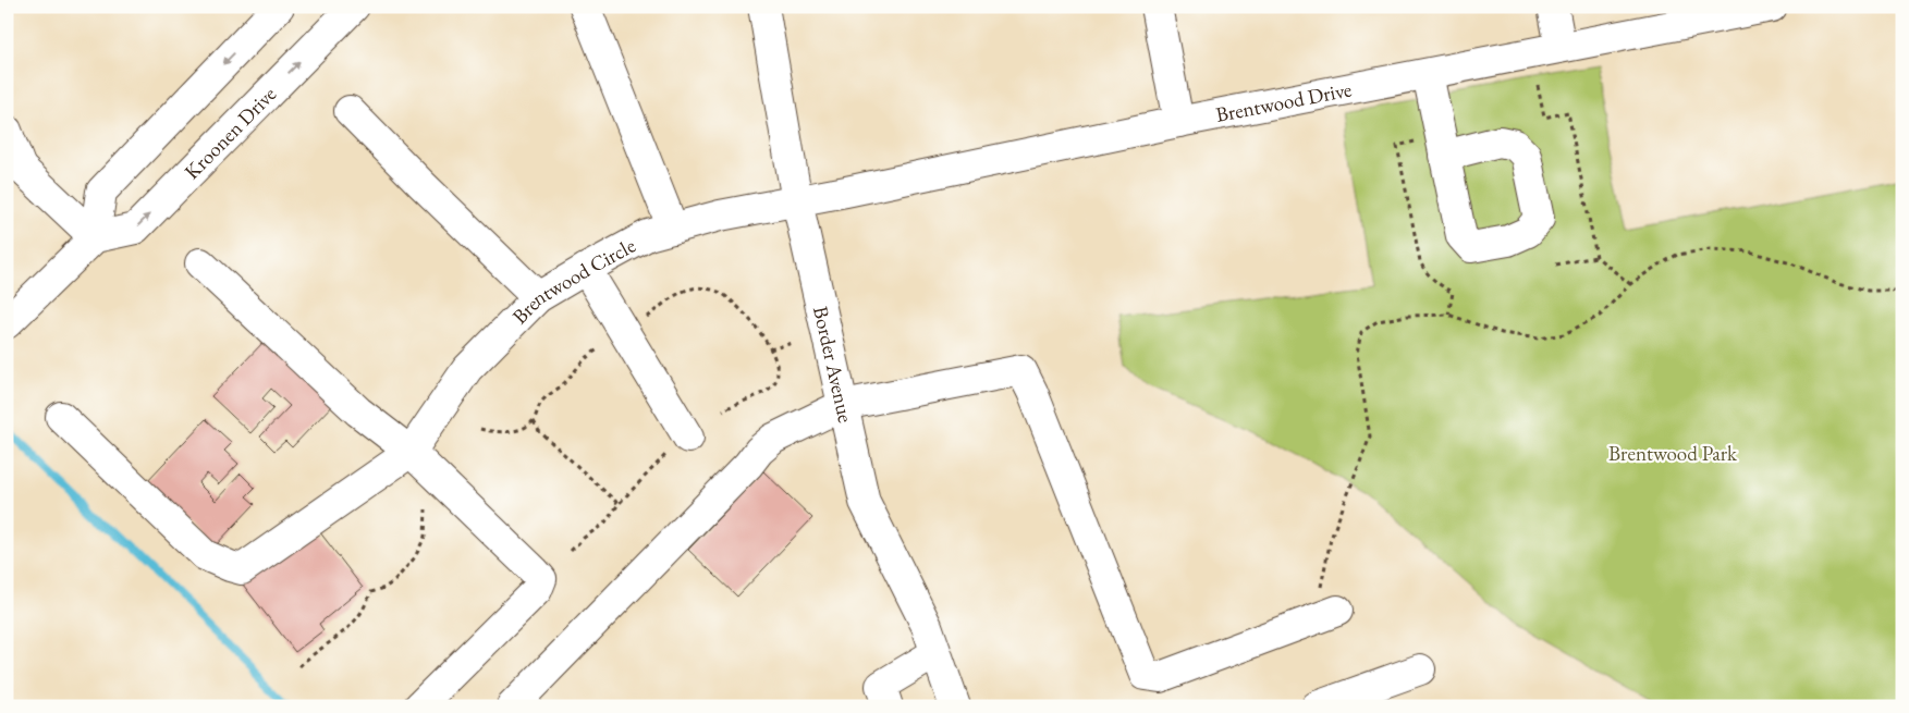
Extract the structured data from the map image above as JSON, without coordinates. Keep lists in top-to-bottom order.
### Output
{
  "streets": {
    "street": [
      "Brentwood Drive",
      "Kroonen Drive",
      "Brentwood Circle",
      "Border Avenue"
    ]
  },
  "crossings": [
    ["Brentwood Drive", "Brentwood Circle"],
    ["Brentwood Drive", "Border Avenue"],
    ["Brentwood Circle", "Border Avenue"]
  ],
  "parks": ["Brentwood Park"]
}
